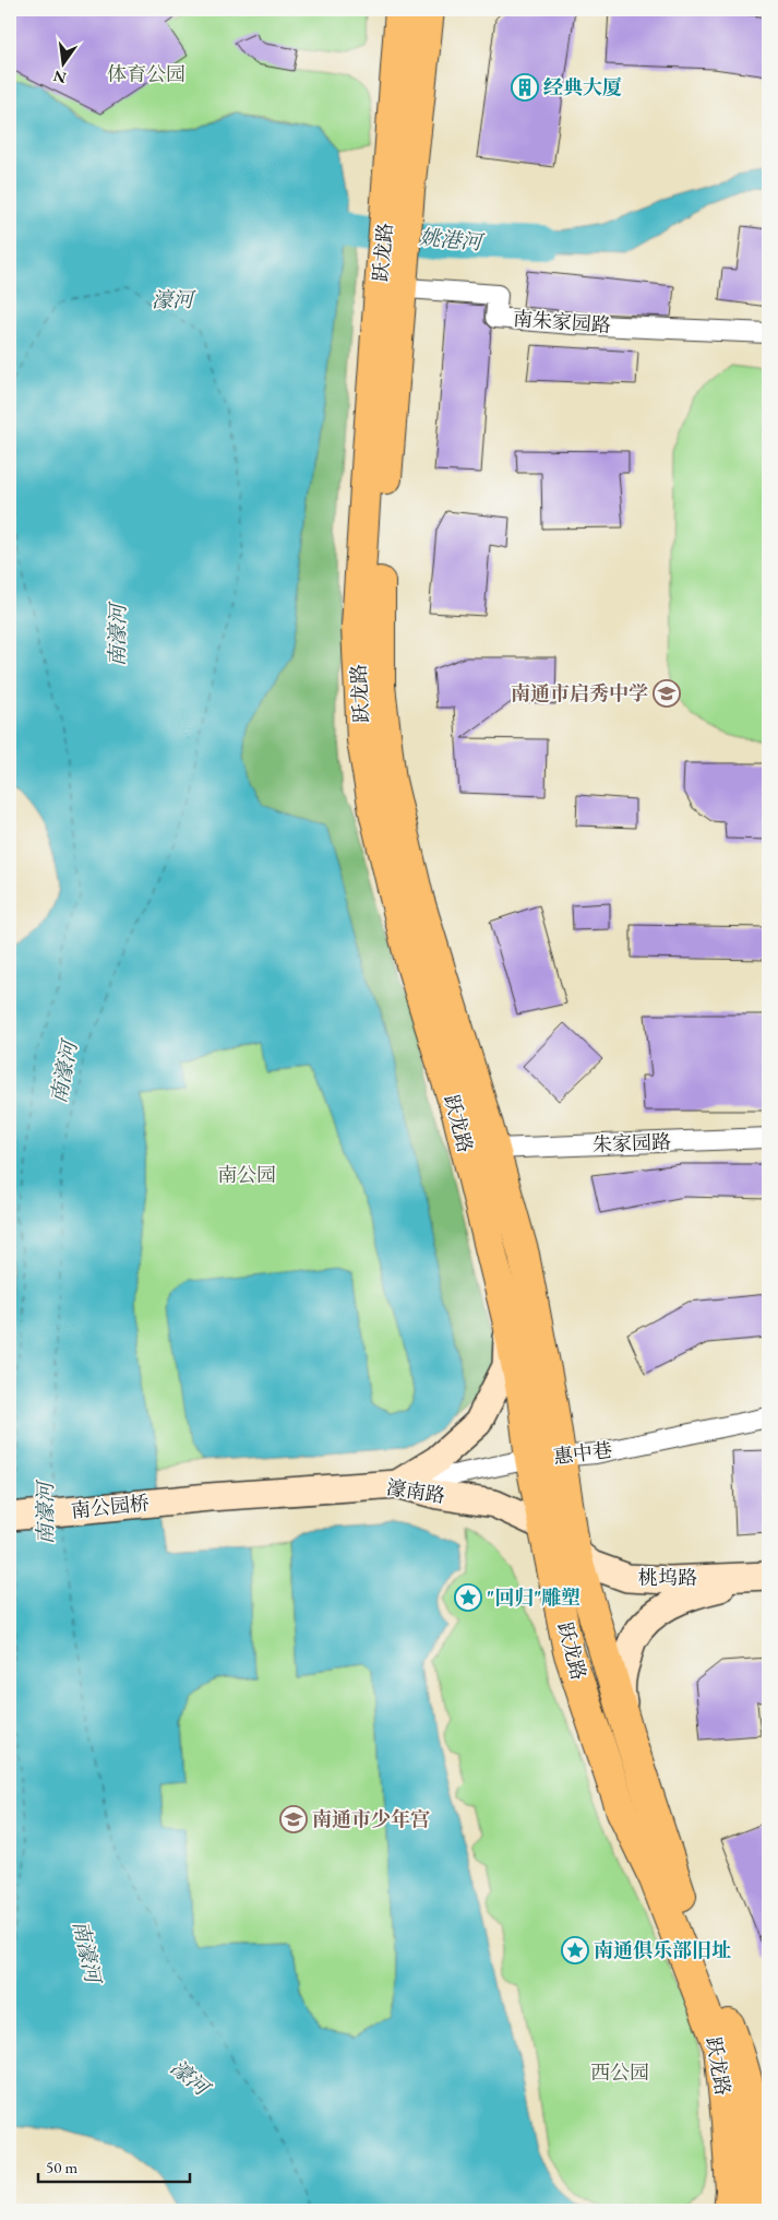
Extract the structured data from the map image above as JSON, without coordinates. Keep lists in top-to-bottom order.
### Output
{
  "streets": {
    "main road": ["跃龙路"],
    "street": [
      "南朱家园路",
      "朱家园路",
      "惠中巷",
      "濠南路",
      "南公园桥",
      "桃坞路"
    ]
  },
  "crossings": [
    ["跃龙路", "南朱家园路"],
    ["跃龙路", "朱家园路"],
    ["跃龙路", "惠中巷"],
    ["跃龙路", "濠南路"],
    ["跃龙路", "桃坞路"],
    ["惠中巷", "濠南路"],
    ["濠南路", "南公园桥"],
    ["濠南路", "桃坞路"]
  ],
  "water": ["姚港河", "濠河", "南濠河"],
  "parks": ["体育公园", "南公园", "西公园"],
  "places": {
    "building": ["经典大厦"],
    "school or university": ["南通市启秀中学", "南通市少年宫"],
    "place": ["\"回归\"雕塑", "南通俱乐部旧址"]
  },
  "scale_bar": "50 m",
  "north": "bottom"
}
